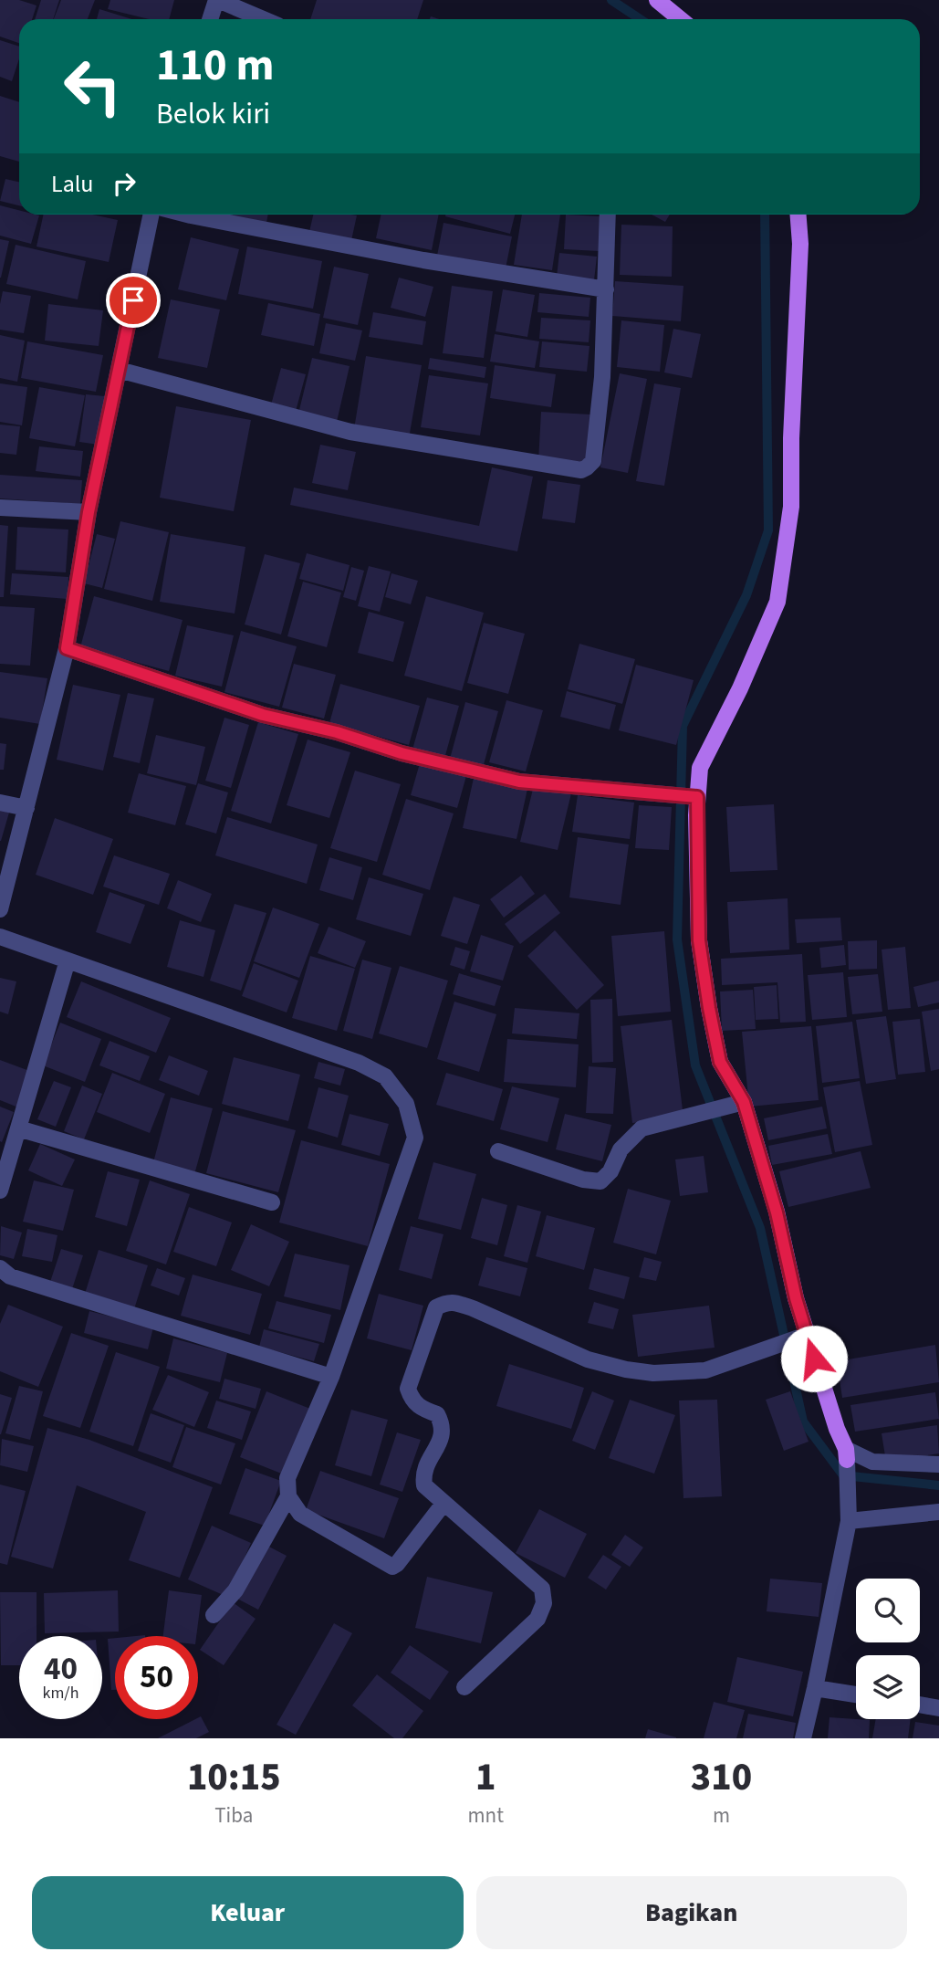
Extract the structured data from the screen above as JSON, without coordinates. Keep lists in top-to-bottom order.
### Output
{
  "page": {
    "turn": ["110 m", "Belok kiri"],
    "then": "Lalu",
    "speed": "40 km/h",
    "limit": "50",
    "eta": [
      "10:15",
      "Tiba",
      "1",
      "mnt",
      "310",
      "m"
    ],
    "buttons": ["Keluar", "Bagikan"]
  }
}
